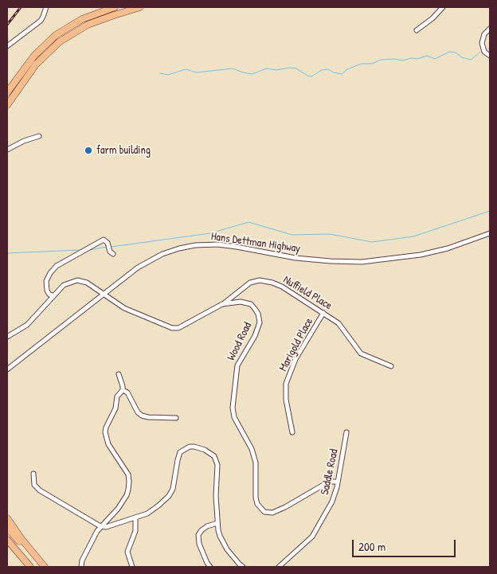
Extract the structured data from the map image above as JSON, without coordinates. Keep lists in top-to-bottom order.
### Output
{
  "streets": {
    "street": [
      "Hans Dettman Highway",
      "Nuffield Place",
      "Wood Road",
      "Marigold Place",
      "Saddle Road"
    ]
  },
  "crossings": [
    ["Hans Dettman Highway", "Wood Road"],
    ["Nuffield Place", "Wood Road"],
    ["Nuffield Place", "Marigold Place"],
    ["Wood Road", "Saddle Road"]
  ],
  "places": ["farm building"],
  "scale_bar": "200 m"
}
